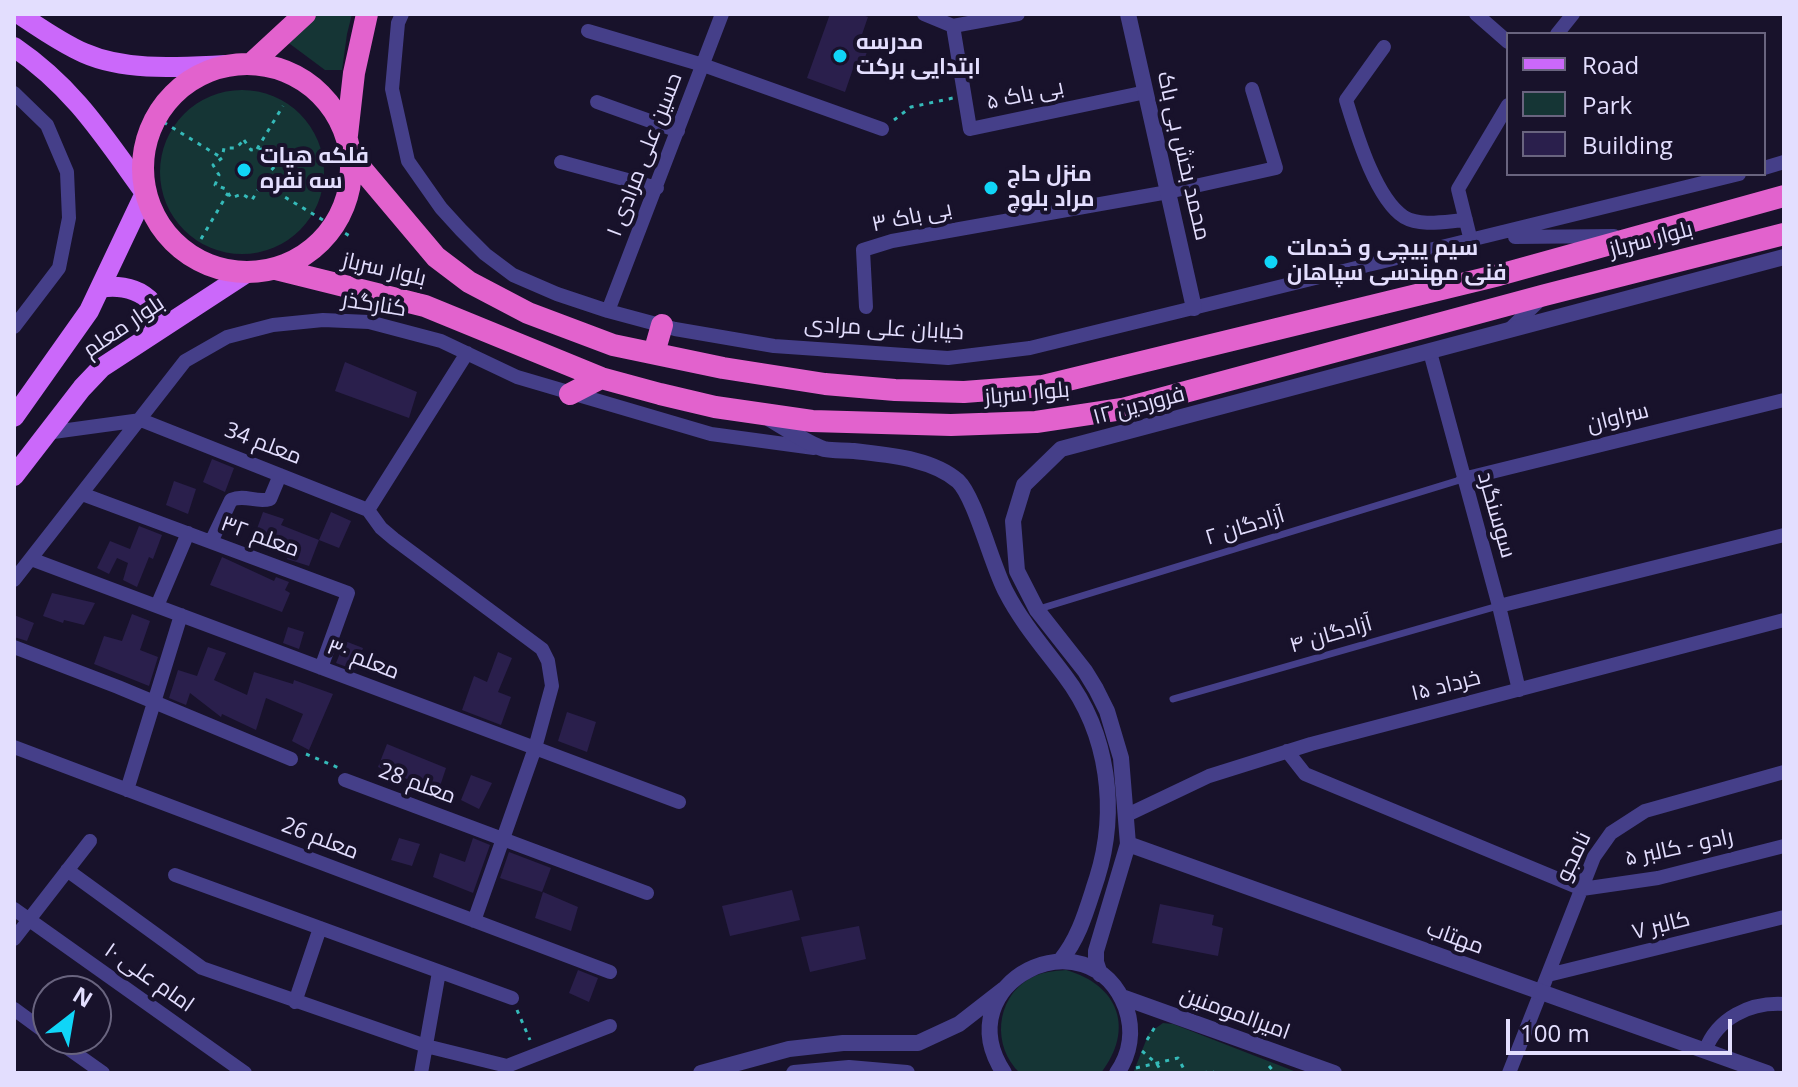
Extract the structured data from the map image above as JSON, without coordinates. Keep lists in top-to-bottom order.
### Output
{
  "streets": {
    "highway": ["بلوار سرباز"],
    "main road": ["بلوار معلم"],
    "street": [
      "بی باک ۵",
      "حسین علی مرادی ۱",
      "محمد بخش بی باک",
      "بی باک ۳",
      "کنارگذر",
      "خیابان علی مرادی",
      "۱۲ فروردین",
      "سراوان",
      "معلم 34",
      "سوسنگرد",
      "معلم ۳۲",
      "معلم ۳۰",
      "۱۵ خرداد",
      "معلم 28",
      "معلم 26",
      "رادو - کالبر ۵",
      "نامجو",
      "کالبر ۷",
      "مهتاب",
      "امام علی ۱۰",
      "امیرالمومنین"
    ],
    "lane": ["آزادگان ۲", "آزادگان ۴"]
  },
  "crossings": [
    ["بی باک ۵", "محمد بخش بی باک"],
    ["حسین علی مرادی ۱", "خیابان علی مرادی"],
    ["محمد بخش بی باک", "بی باک ۳"],
    ["محمد بخش بی باک", "خیابان علی مرادی"],
    ["کنارگذر", "معلم 34"],
    ["کنارگذر", "معلم ۳۲"],
    ["کنارگذر", "معلم ۳۰"],
    ["۱۲ فروردین", "سوسنگرد"],
    ["۱۲ فروردین", "آزادگان ۲"],
    ["۱۲ فروردین", "۱۵ خرداد"],
    ["۱۲ فروردین", "مهتاب"],
    ["سراوان", "سوسنگرد"],
    ["سراوان", "آزادگان ۲"],
    ["سوسنگرد", "آزادگان ۲"],
    ["سوسنگرد", "آزادگان ۴"],
    ["سوسنگرد", "۱۵ خرداد"],
    ["معلم ۳۲", "معلم ۳۰"],
    ["رادو - کالبر ۵", "نامجو"],
    ["نامجو", "کالبر ۷"],
    ["نامجو", "مهتاب"]
  ],
  "places": [
    "مدرسه ابتدایی برکت",
    "فلکه هیات سه نفره",
    "منزل حاج مراد بلوچ",
    "سیم پیچی و خدمات فنی مهندسی سپاهان"
  ],
  "legend": ["Road", "Park", "Building"],
  "scale_bar": "100 m",
  "north": "top right"
}
